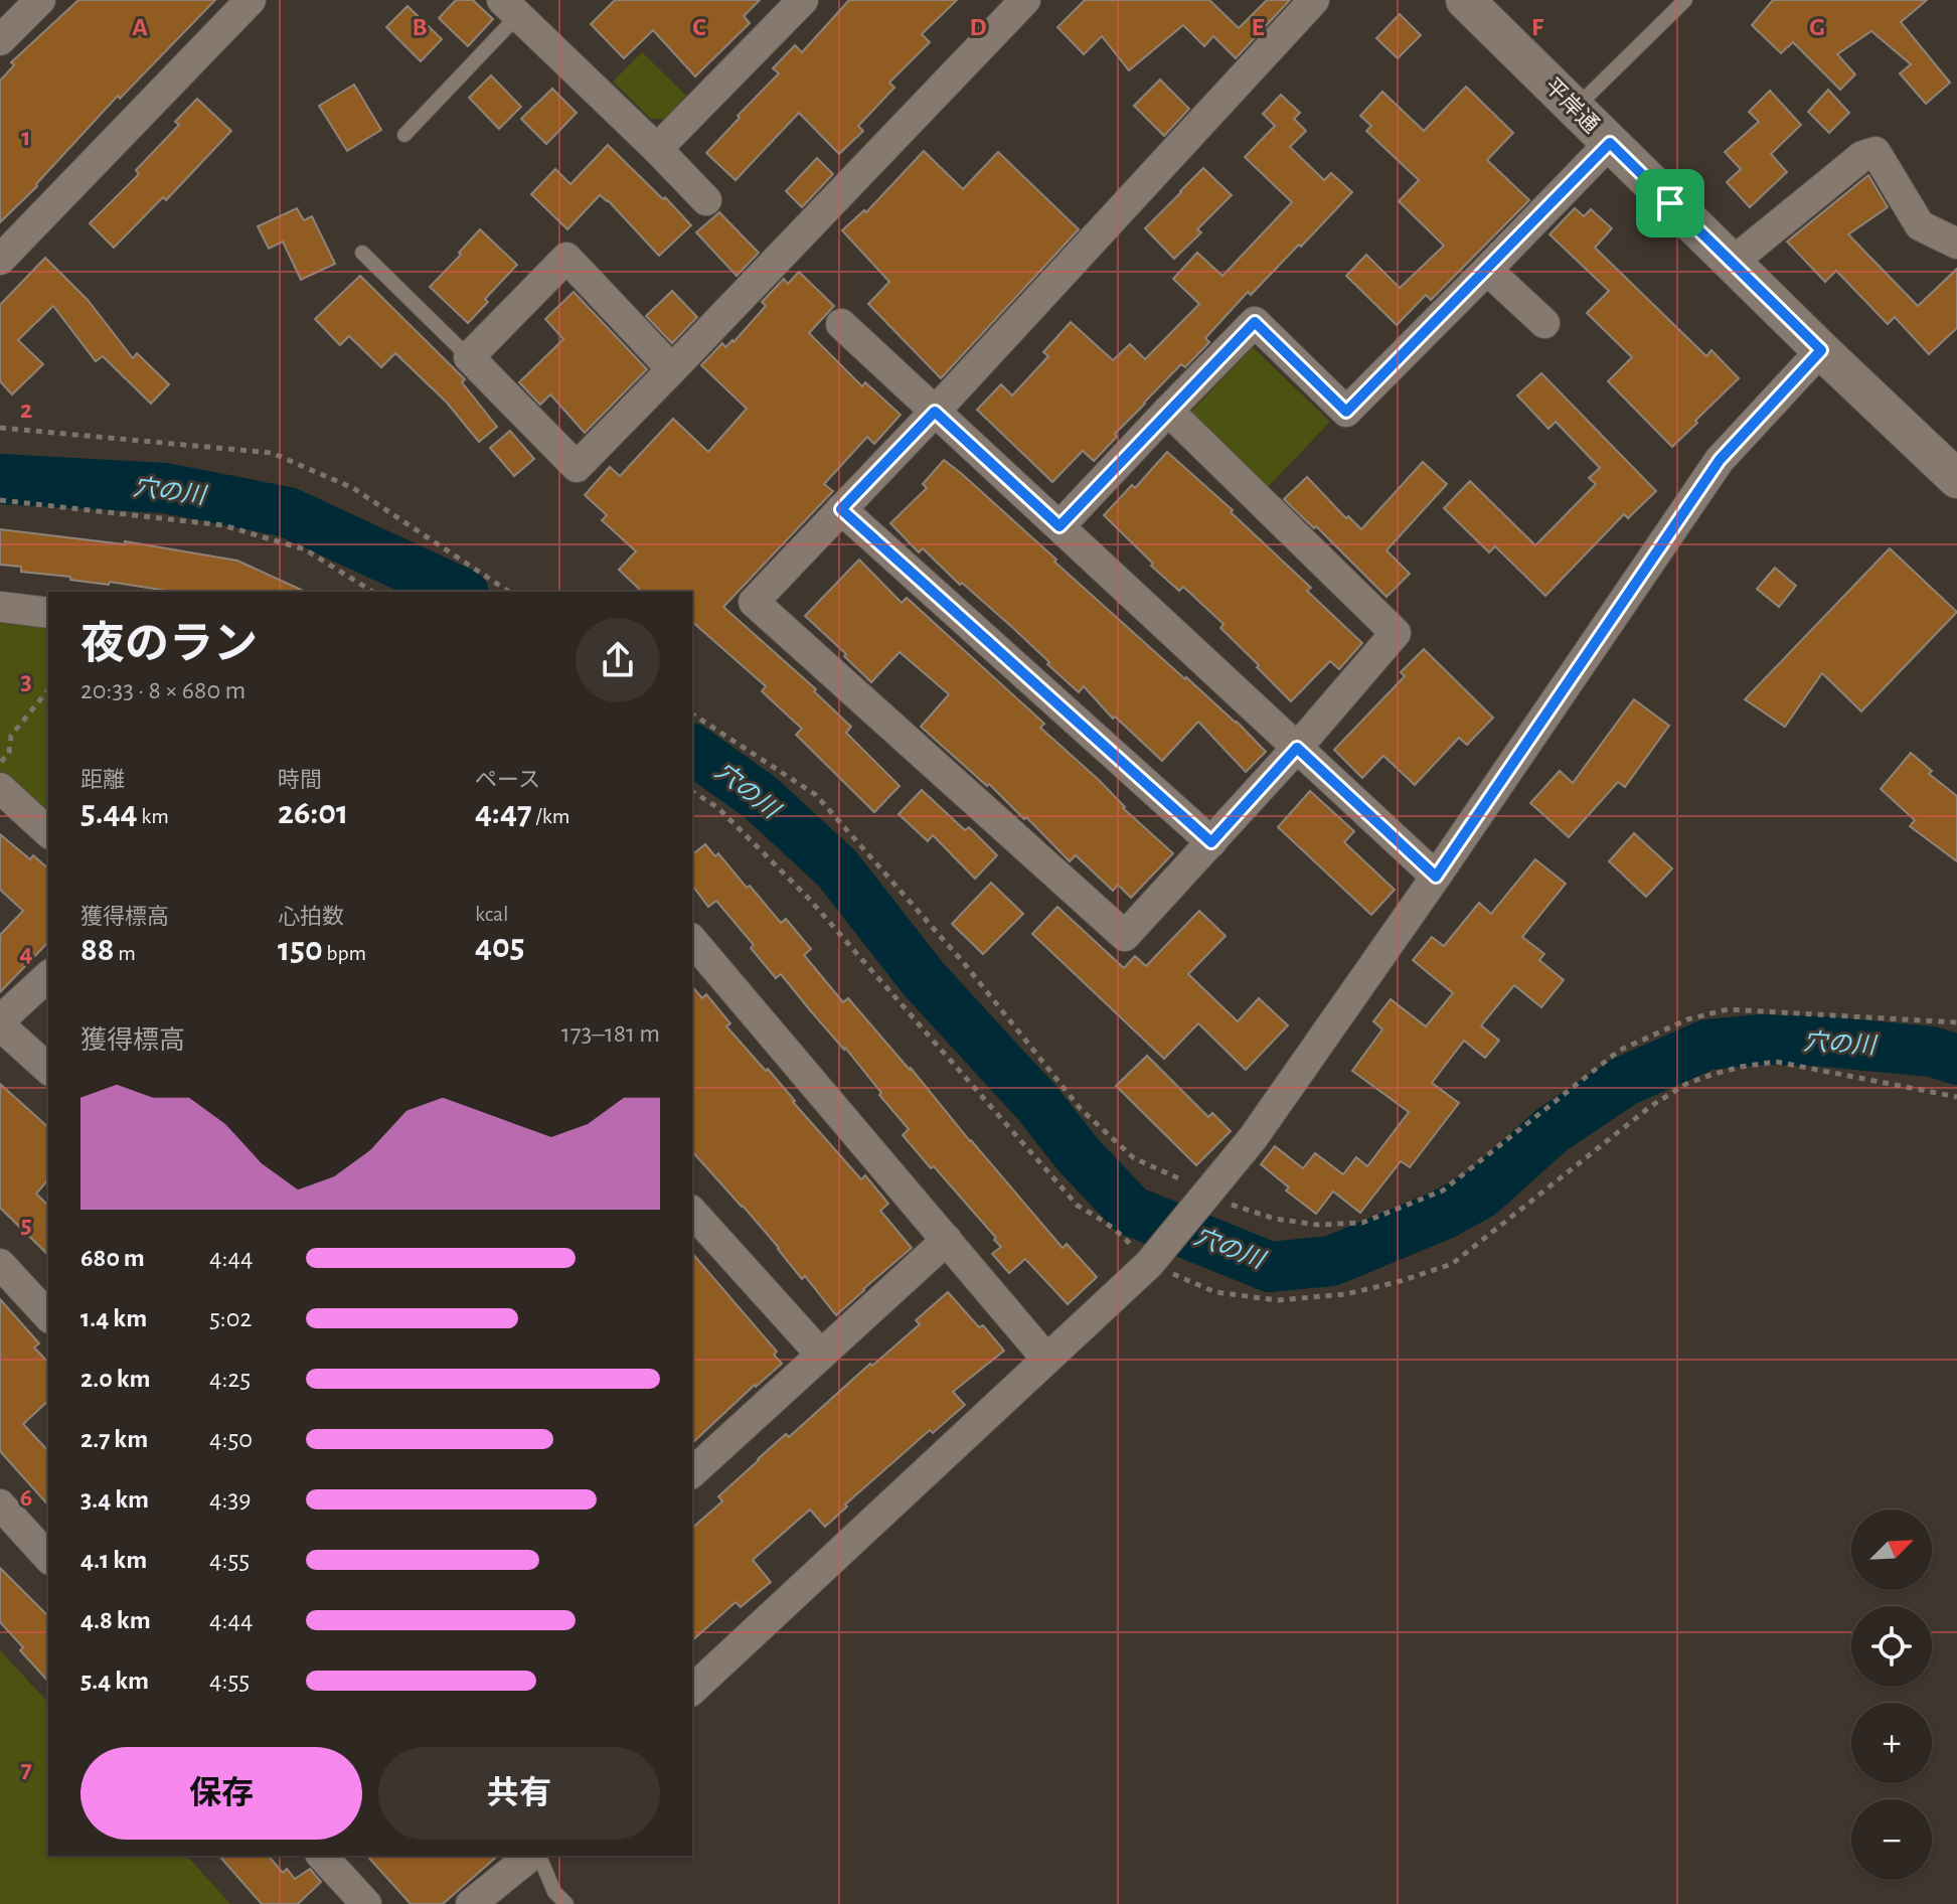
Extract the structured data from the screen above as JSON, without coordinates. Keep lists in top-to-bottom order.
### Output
{
  "streets": {
    "street": ["平岸通"]
  },
  "water": ["穴の川"],
  "north": "top right",
  "page": {
    "heading": ["夜のラン", "20:33 · 8 × 680 m"],
    "stats": [
      ["距離", "5.44 km"],
      ["時間", "26:01"],
      ["ペース", "4:47 /km"],
      ["獲得標高", "88 m"],
      ["心拍数", "150 bpm"],
      ["kcal", "405"]
    ],
    "chart": ["獲得標高", "173–181 m"],
    "list": [
      {
        "name": "680 m",
        "note": "4:44"
      },
      {
        "name": "1.4 km",
        "note": "5:02"
      },
      {
        "name": "2.0 km",
        "note": "4:25"
      },
      {
        "name": "2.7 km",
        "note": "4:50"
      },
      {
        "name": "3.4 km",
        "note": "4:39"
      },
      {
        "name": "4.1 km",
        "note": "4:55"
      },
      {
        "name": "4.8 km",
        "note": "4:44"
      },
      {
        "name": "5.4 km",
        "note": "4:55"
      }
    ],
    "map_buttons": ["+", "−"],
    "buttons": ["保存", "共有"]
  },
  "grid": {
    "columns": [
      "A",
      "B",
      "C",
      "D",
      "E",
      "F",
      "G"
    ],
    "rows": [
      "1",
      "2",
      "3",
      "4",
      "5",
      "6",
      "7"
    ]
  }
}
